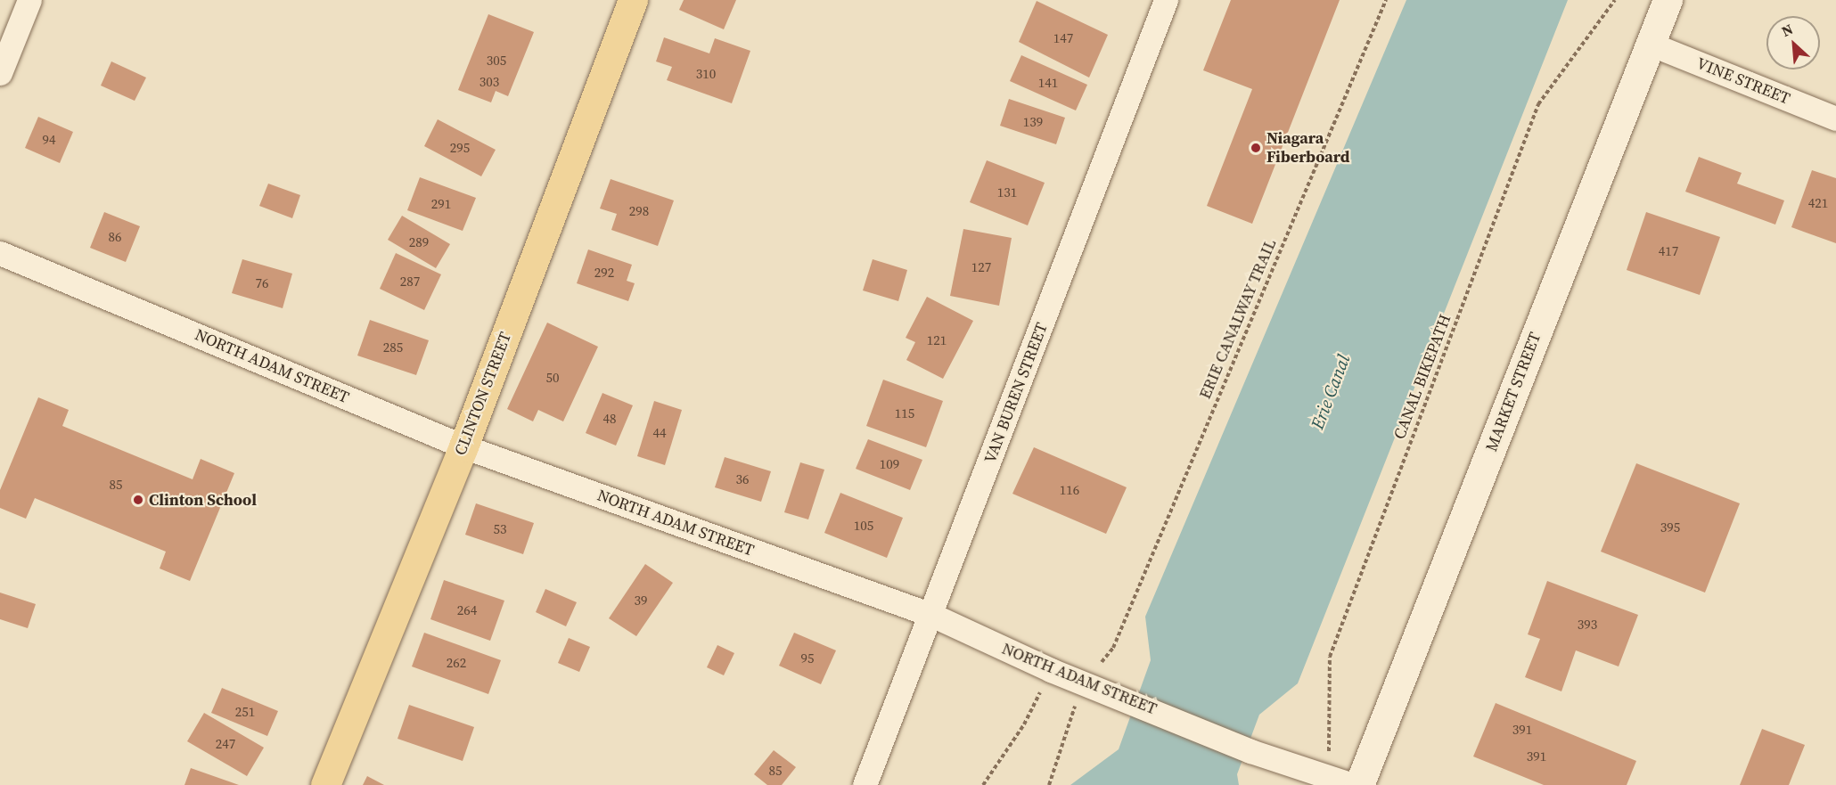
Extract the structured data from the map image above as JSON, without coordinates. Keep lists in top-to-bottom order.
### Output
{
  "streets": {
    "main road": ["CLINTON STREET"],
    "street": [
      "VINE STREET",
      "NORTH ADAM STREET",
      "MARKET STREET",
      "VAN BUREN STREET"
    ],
    "path": ["ERIE CANALWAY TRAIL", "CANAL BIKEPATH"]
  },
  "crossings": [
    ["VINE STREET", "MARKET STREET"],
    ["NORTH ADAM STREET", "CANAL BIKEPATH"],
    ["NORTH ADAM STREET", "VAN BUREN STREET"],
    ["NORTH ADAM STREET", "CLINTON STREET"]
  ],
  "water": ["Erie Canal"],
  "places": ["Niagara Fiberboard", "Clinton School"],
  "house_numbers": [
    "147",
    "305",
    "310",
    "303",
    "141",
    "139",
    "94",
    "295",
    "131",
    "421",
    "291",
    "298",
    "86",
    "289",
    "417",
    "127",
    "292",
    "287",
    "76",
    "121",
    "285",
    "50",
    "115",
    "48",
    "44",
    "109",
    "36",
    "85",
    "116",
    "105",
    "395",
    "53",
    "39",
    "264",
    "393",
    "95",
    "262",
    "251",
    "391",
    "247",
    "391",
    "85"
  ],
  "north": "top left"
}
